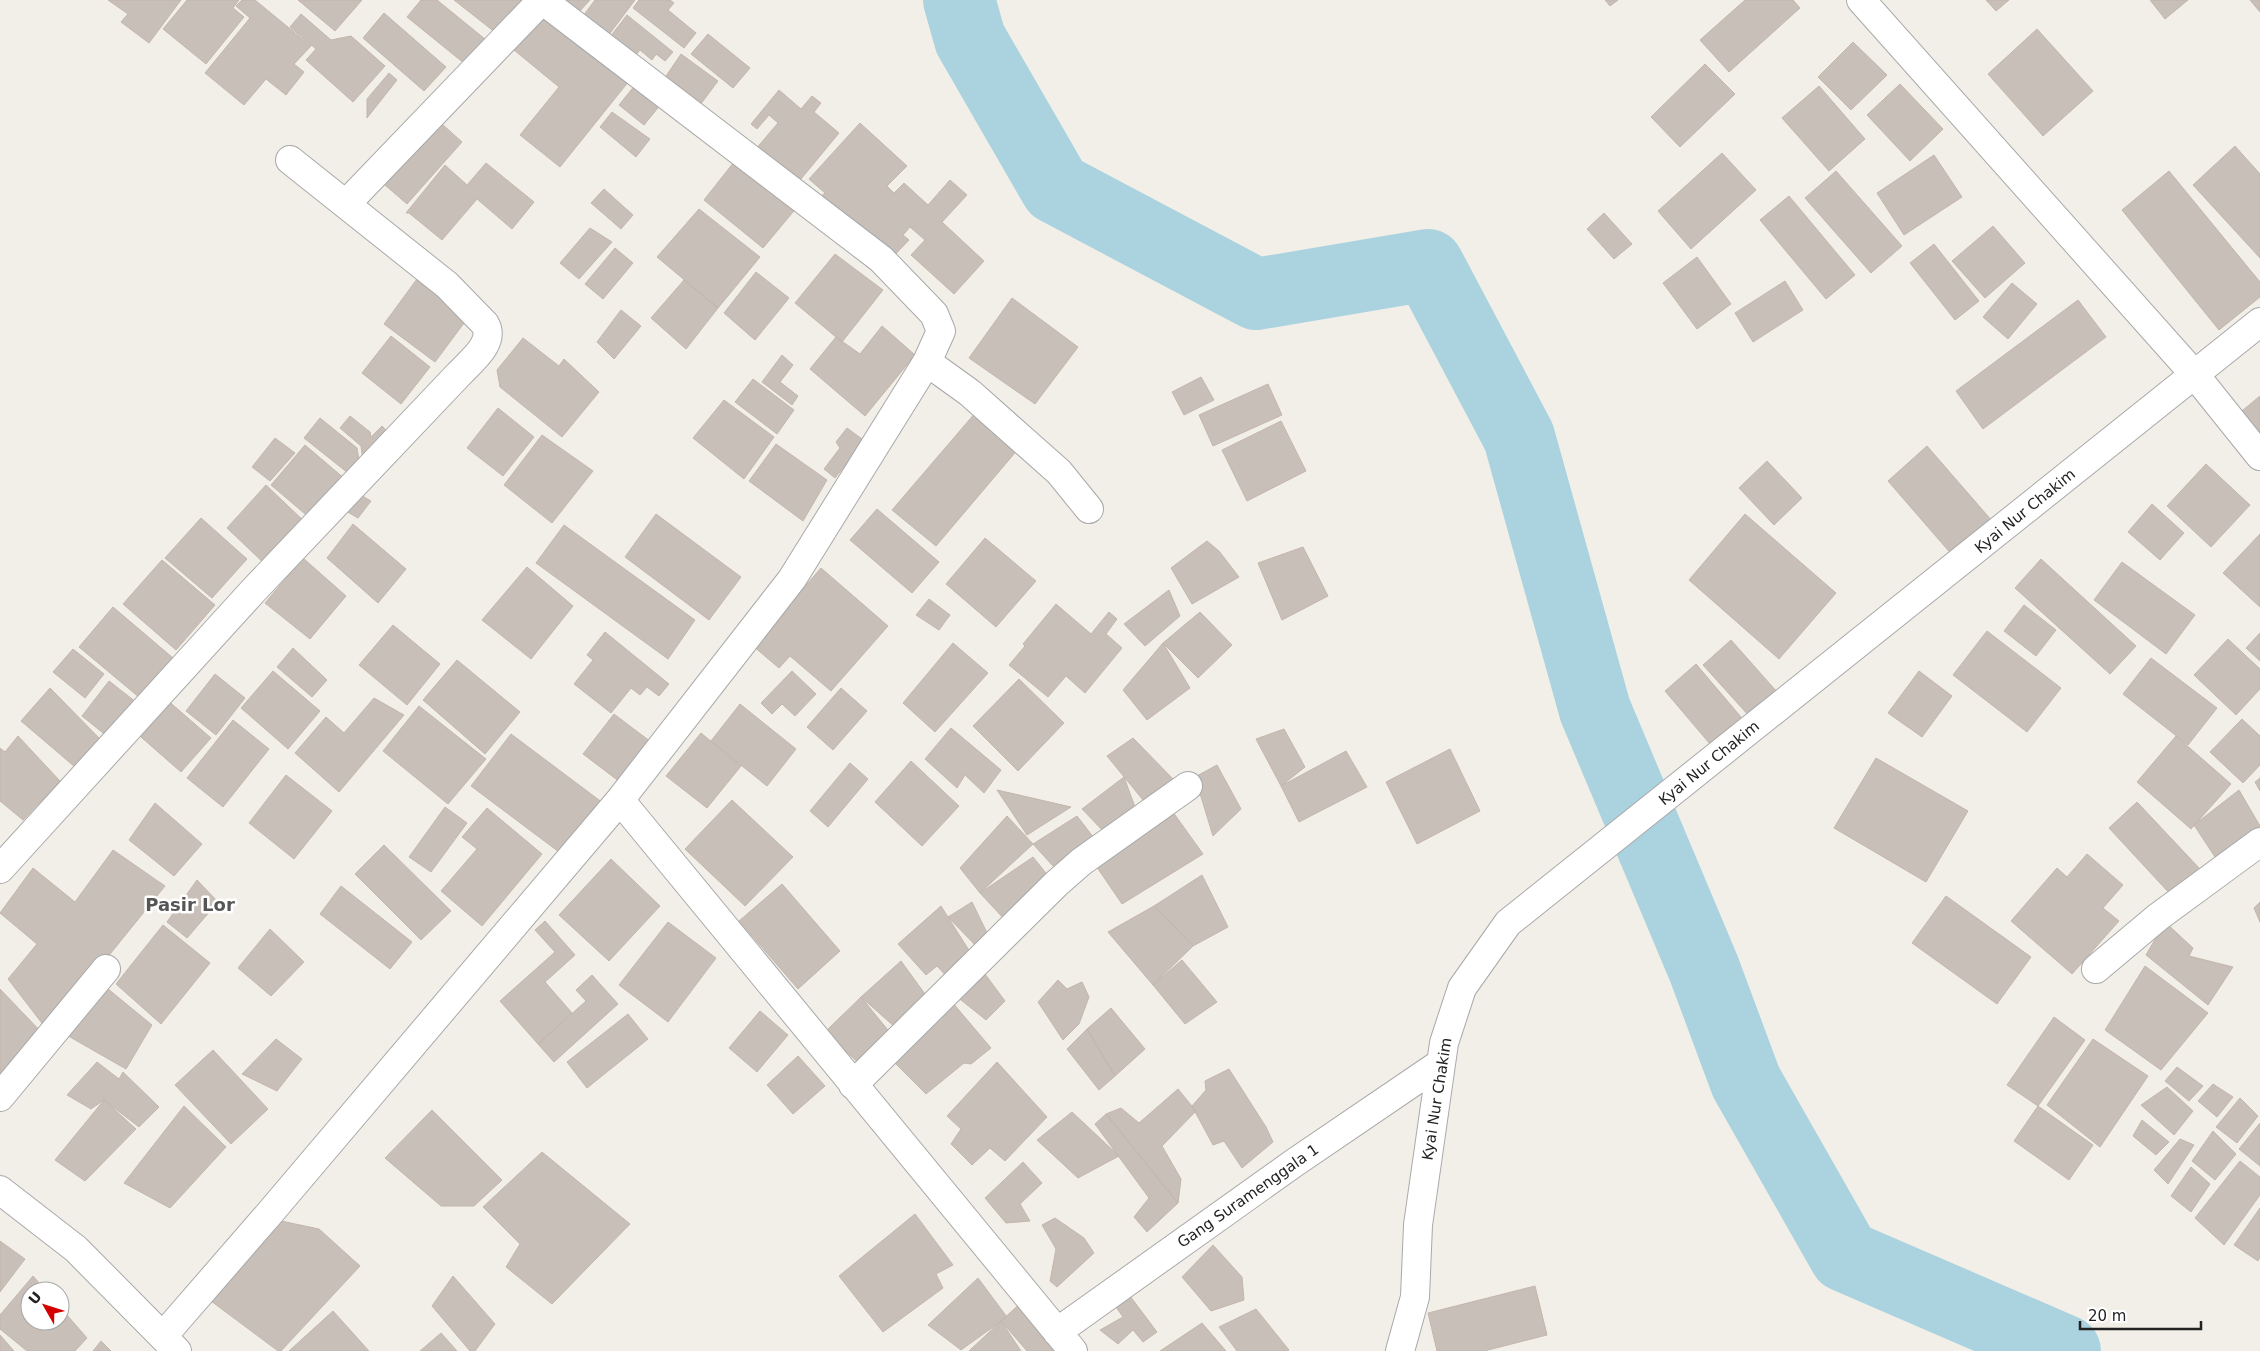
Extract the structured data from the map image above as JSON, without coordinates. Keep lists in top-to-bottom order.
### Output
{
  "streets": {
    "street": ["Kyai Nur Chakim", "Gang Suramenggala 1"]
  },
  "crossings": [
    ["Kyai Nur Chakim", "Gang Suramenggala 1"]
  ],
  "districts": ["Pasir Lor"],
  "scale_bar": "20 m",
  "north": "top left"
}
